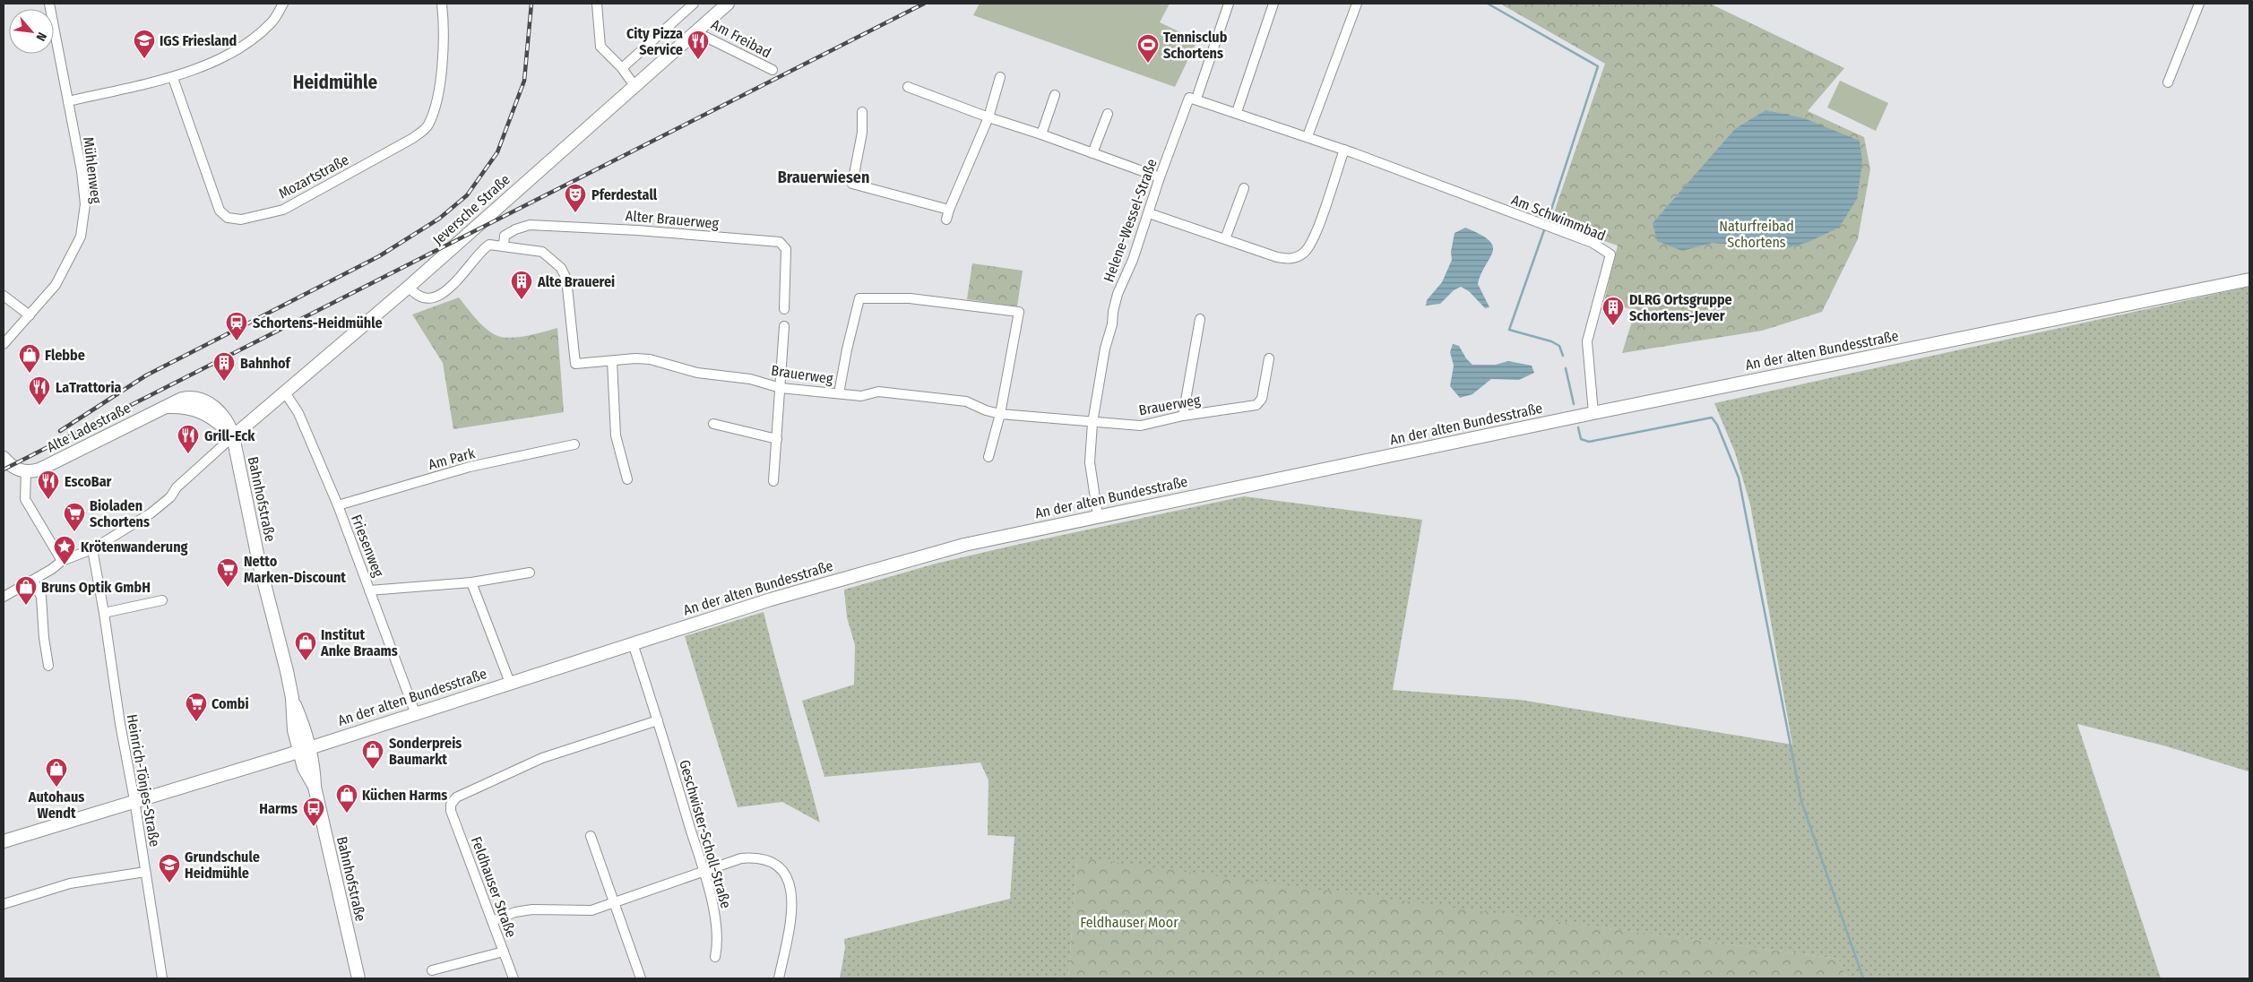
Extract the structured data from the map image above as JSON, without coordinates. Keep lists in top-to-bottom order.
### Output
{
  "streets": {
    "street": [
      "Am Freibad",
      "Mühlenweg",
      "Mozartstraße",
      "Jeversche Straße",
      "Am Schwimmbad",
      "Alter Brauerweg",
      "Helene-Wessel-Straße",
      "An der alten Bundesstraße",
      "Brauerweg",
      "Alte Ladestraße",
      "Am Park",
      "Bahnhofstraße",
      "Friesenweg",
      "Heinrich-Tönjes-Straße",
      "Geschwister-Scholl-Straße",
      "Feldhauser Straße"
    ]
  },
  "crossings": [
    ["Am Freibad", "Jeversche Straße"],
    ["Jeversche Straße", "Brauerweg"],
    ["Jeversche Straße", "Alte Ladestraße"],
    ["Jeversche Straße", "Bahnhofstraße"],
    ["Jeversche Straße", "Friesenweg"],
    ["Am Schwimmbad", "An der alten Bundesstraße"],
    ["Alter Brauerweg", "Brauerweg"],
    ["Helene-Wessel-Straße", "An der alten Bundesstraße"],
    ["Helene-Wessel-Straße", "Brauerweg"],
    ["An der alten Bundesstraße", "Bahnhofstraße"],
    ["An der alten Bundesstraße", "Friesenweg"],
    ["An der alten Bundesstraße", "Heinrich-Tönjes-Straße"],
    ["An der alten Bundesstraße", "Geschwister-Scholl-Straße"],
    ["Alte Ladestraße", "Bahnhofstraße"],
    ["Am Park", "Friesenweg"],
    ["Geschwister-Scholl-Straße", "Feldhauser Straße"]
  ],
  "districts": ["Heidmühle", "Brauerwiesen"],
  "parks": ["Naturfreibad Schortens", "Feldhauser Moor"],
  "places": {
    "school or university": ["IGS Friesland", "Grundschule Heidmühle"],
    "restaurant": [
      "City Pizza Service",
      "LaTrattoria",
      "Grill-Eck",
      "EscoBar"
    ],
    "sports": ["Tennisclub Schortens"],
    "theatre": ["Pferdestall"],
    "building": ["Alte Brauerei", "DLRG Ortsgruppe Schortens-Jever", "Bahnhof"],
    "station": ["Schortens-Heidmühle"],
    "shop": [
      "Flebbe",
      "Bruns Optik GmbH",
      "Institut Anke Braams",
      "Sonderpreis Baumarkt",
      "Autohaus Wendt",
      "Küchen Harms"
    ],
    "supermarket": ["Bioladen Schortens", "Netto Marken-Discount", "Combi"],
    "place": ["Krötenwanderung"],
    "bus stop": ["Harms"]
  },
  "north": "bottom right"
}
